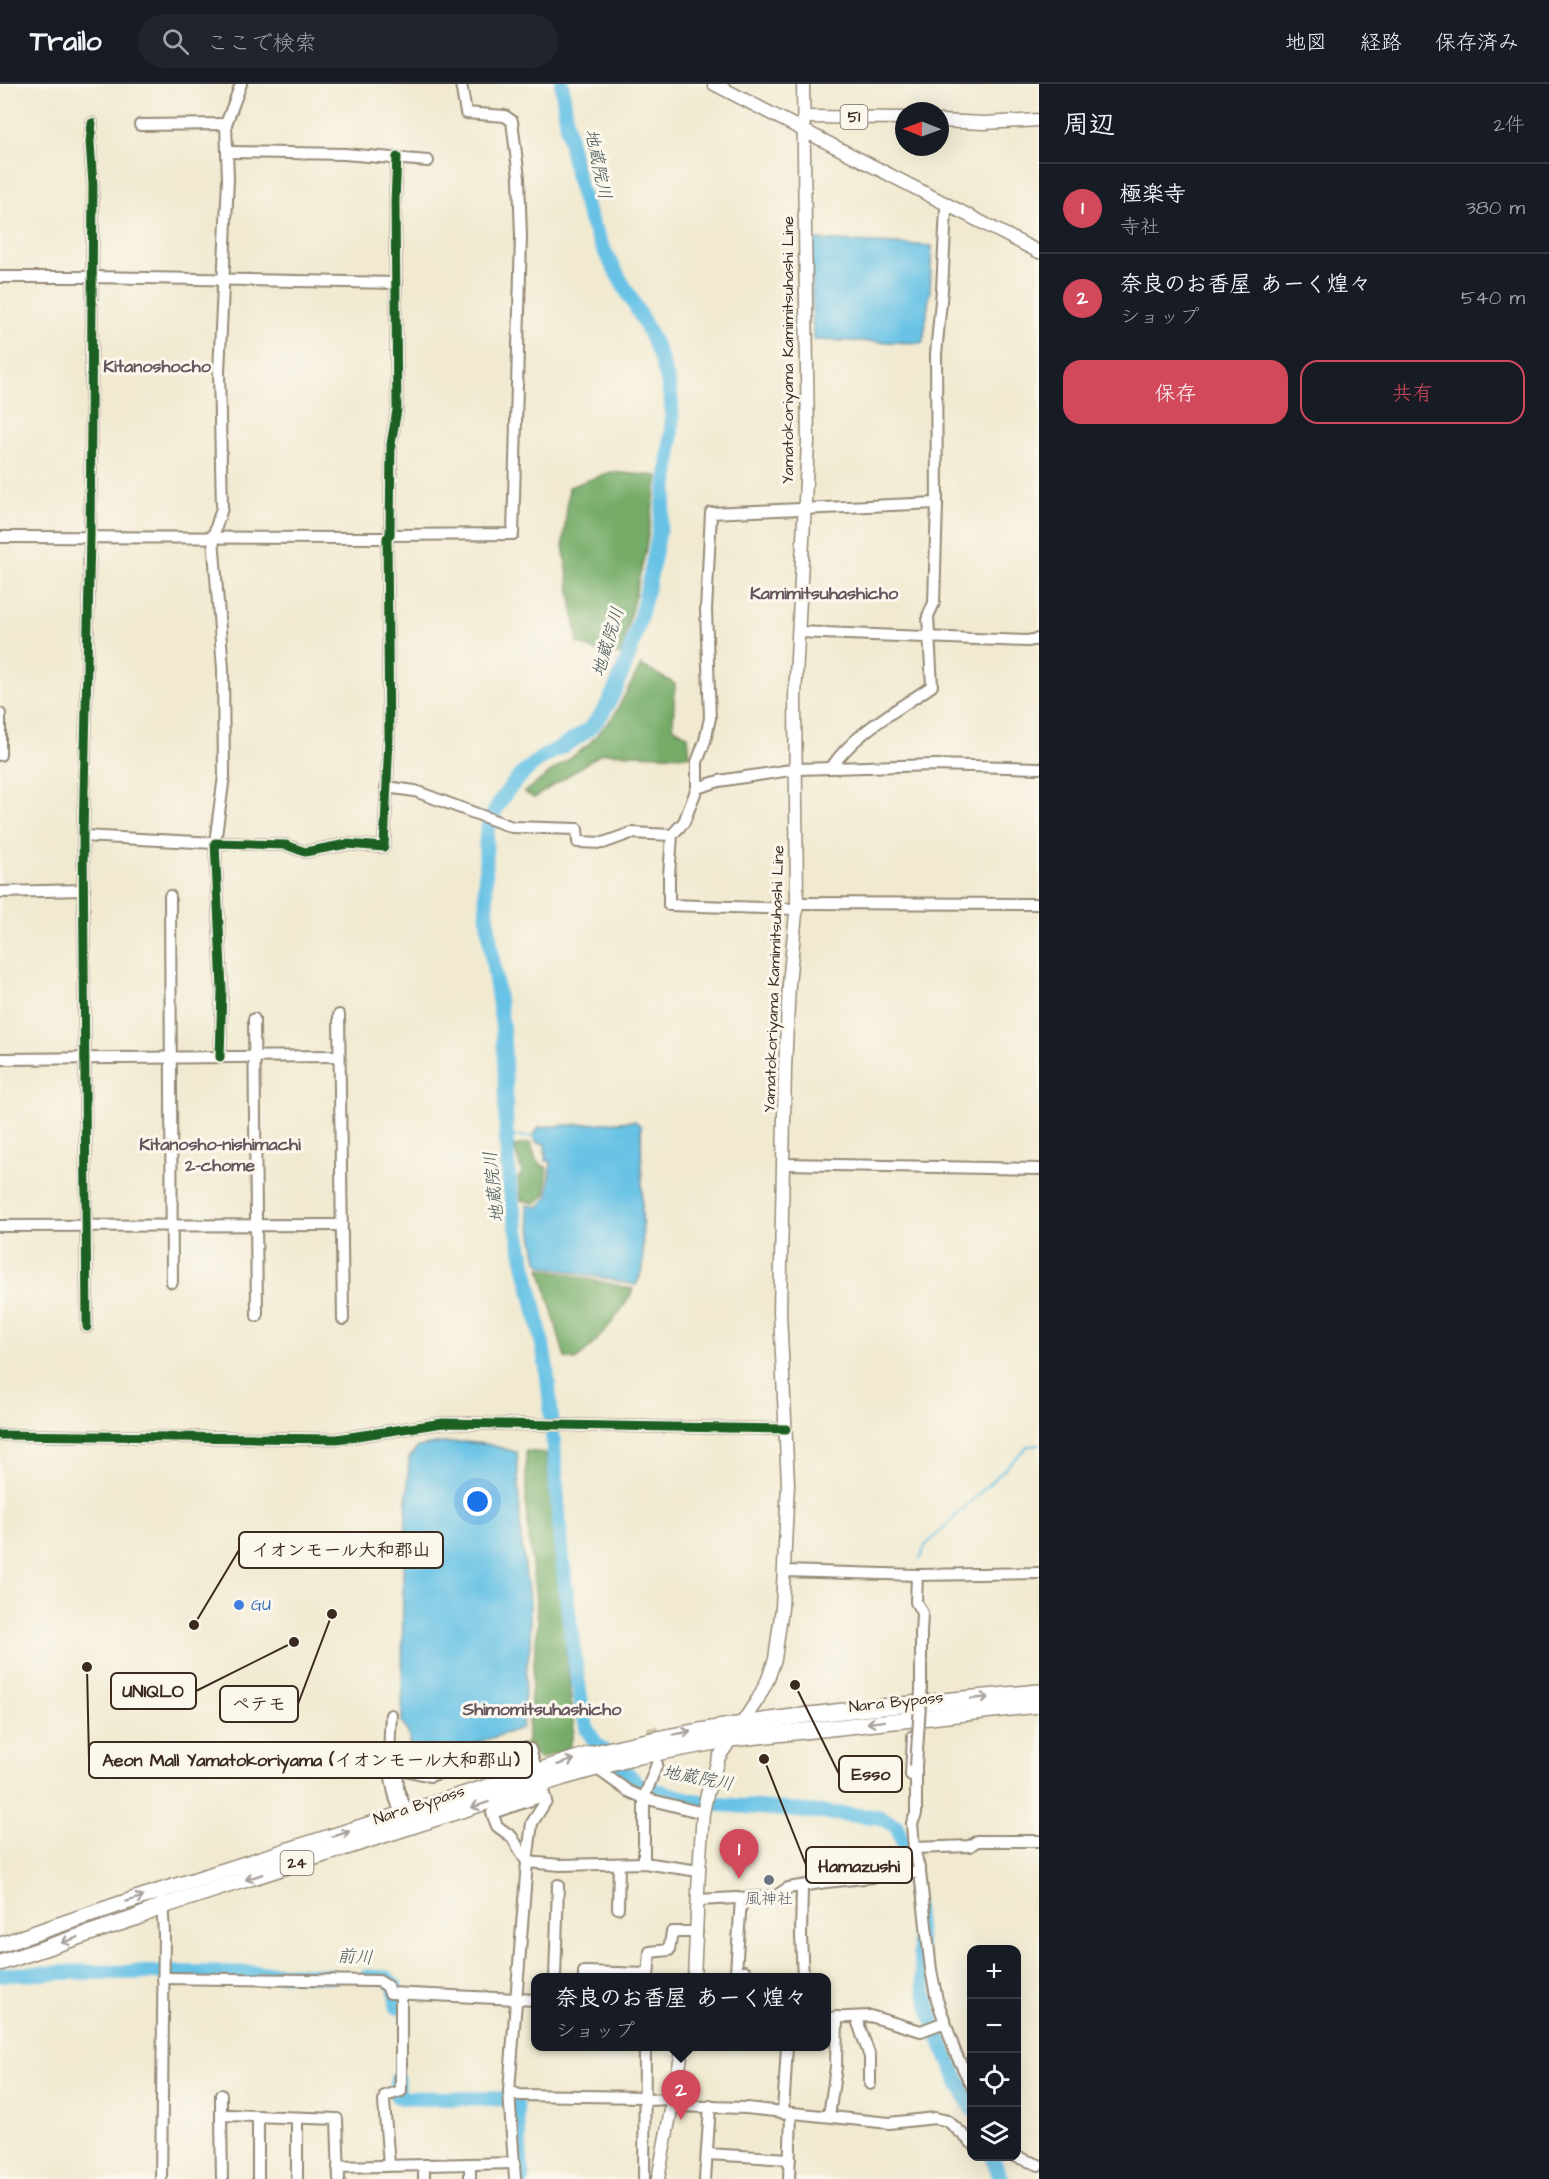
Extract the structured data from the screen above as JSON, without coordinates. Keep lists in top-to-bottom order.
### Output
{
  "streets": {
    "highway": ["Nara Bypass", "24"],
    "main road": ["51", "Yamatokoriyama Kamimitsuhashi Line"]
  },
  "crossings": [
    ["51", "Yamatokoriyama Kamimitsuhashi Line"],
    ["Yamatokoriyama Kamimitsuhashi Line", "Nara Bypass"]
  ],
  "districts": [
    "Kitanoshocho",
    "Kamimitsuhashicho",
    "Kitanosho-nishimachi 2-chome",
    "Shimomitsuhashicho"
  ],
  "water": ["地蔵院川", "前川"],
  "places": [
    "GU",
    "ペテモ",
    "イオンモール大和郡山",
    "UNIQLO",
    "Aeon Mall Yamatokoriyama (イオンモール大和郡山)",
    "Esso",
    "Hamazushi",
    "風神社"
  ],
  "north": "left",
  "page": {
    "header": "Trailo",
    "search": "ここで検索",
    "nav": ["地図", "経路", "保存済み"],
    "heading": ["周辺", "2件"],
    "list": [
      {
        "mark": "1",
        "name": "極楽寺",
        "note": "寺社",
        "value": "380 m"
      },
      {
        "mark": "2",
        "name": "奈良のお香屋 あーく煌々",
        "note": "ショップ",
        "value": "540 m"
      }
    ],
    "buttons": ["保存", "共有"],
    "pins": ["1", "2"],
    "map_buttons": ["+", "−"],
    "popup": ["奈良のお香屋 あーく煌々", "ショップ"]
  }
}
